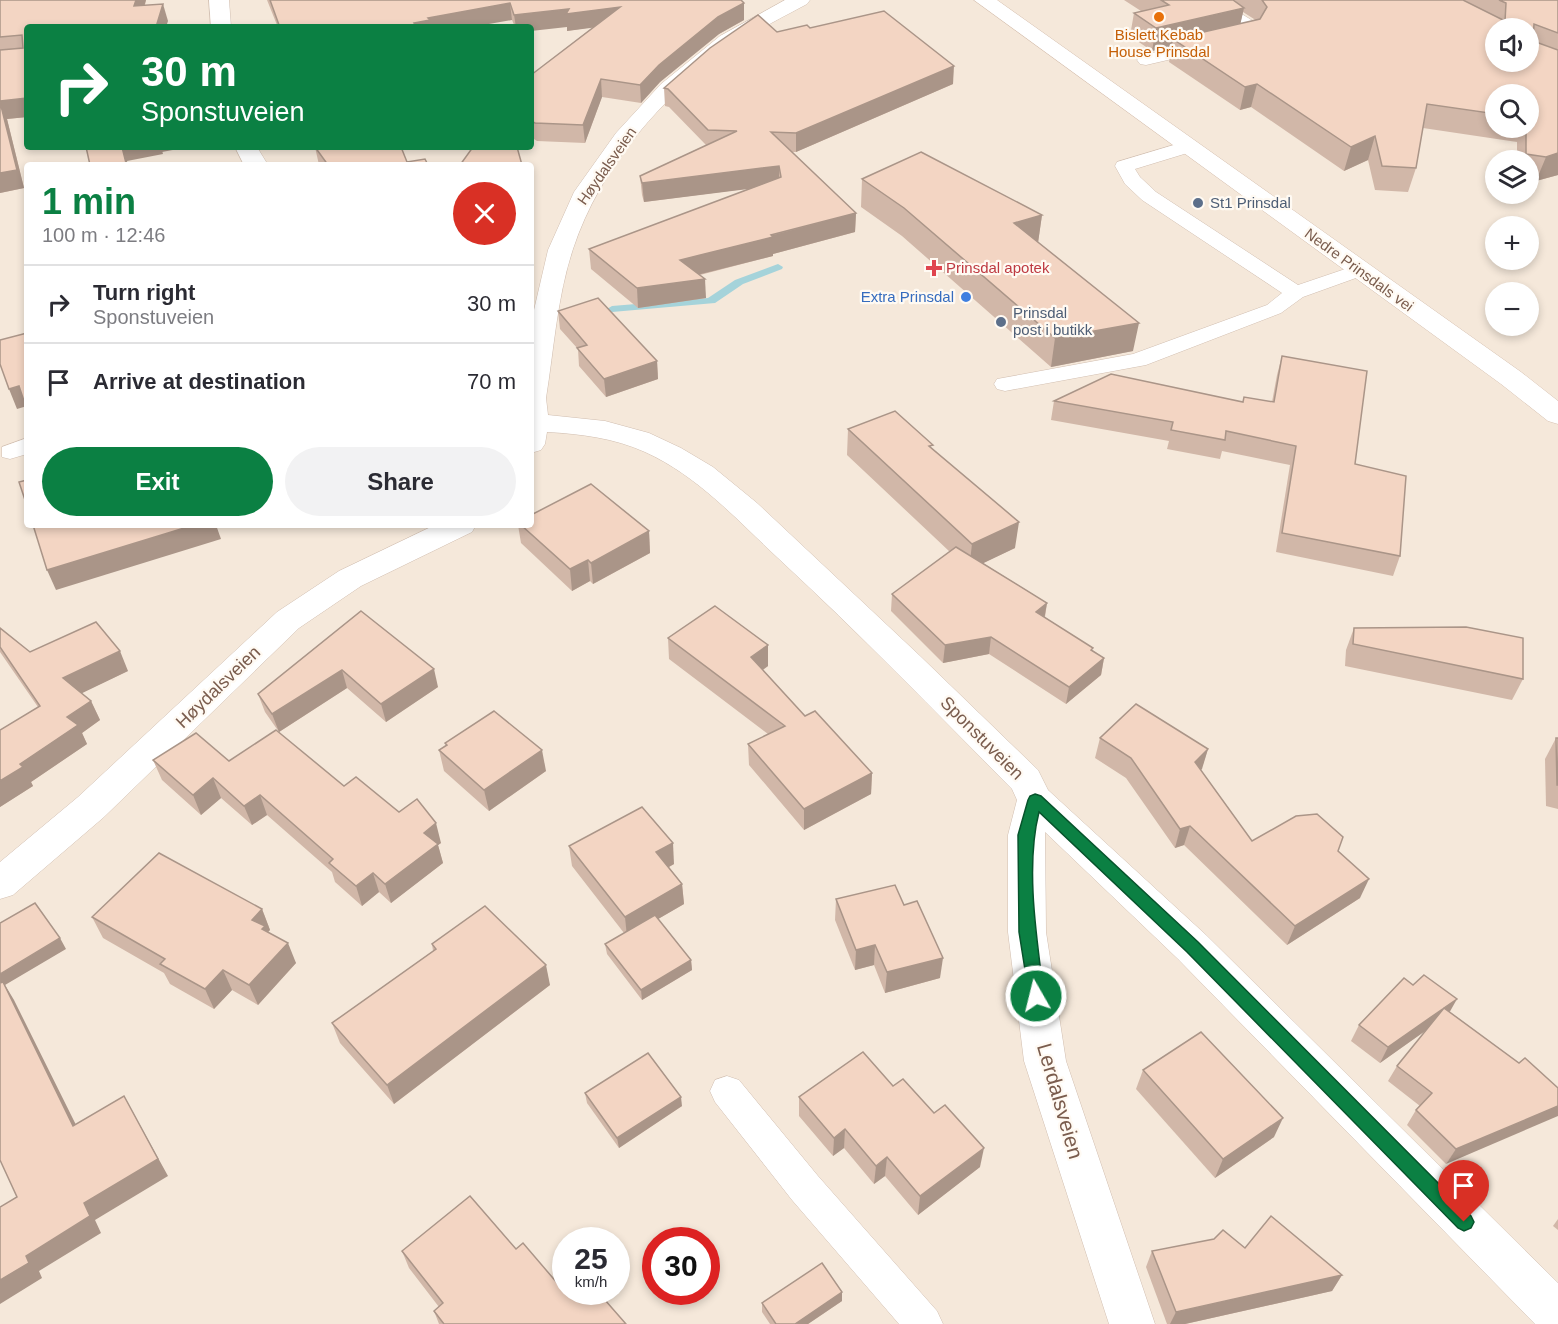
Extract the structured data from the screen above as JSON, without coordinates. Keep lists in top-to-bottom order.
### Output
{
  "streets": {
    "street": [
      "Høydalsveien",
      "Nedre Prinsdals vei",
      "Sponstuveien",
      "Lerdalsveien"
    ]
  },
  "crossings": [
    ["Sponstuveien", "Lerdalsveien"]
  ],
  "places": {
    "other": [
      "Bislett Kebab House Prinsdal",
      "St1 Prinsdal",
      "Extra Prinsdal",
      "Prinsdal post i butikk"
    ],
    "health": ["Prinsdal apotek"]
  },
  "page": {
    "map_buttons": ["+", "−"],
    "turn": ["30 m", "Sponstuveien"],
    "heading": ["1 min", "100 m · 12:46"],
    "list": [
      {
        "name": "Turn right",
        "note": "Sponstuveien",
        "value": "30 m"
      },
      {
        "name": "Arrive at destination",
        "value": "70 m"
      }
    ],
    "buttons": ["Exit", "Share"],
    "speed": "25 km/h",
    "limit": "30"
  }
}
